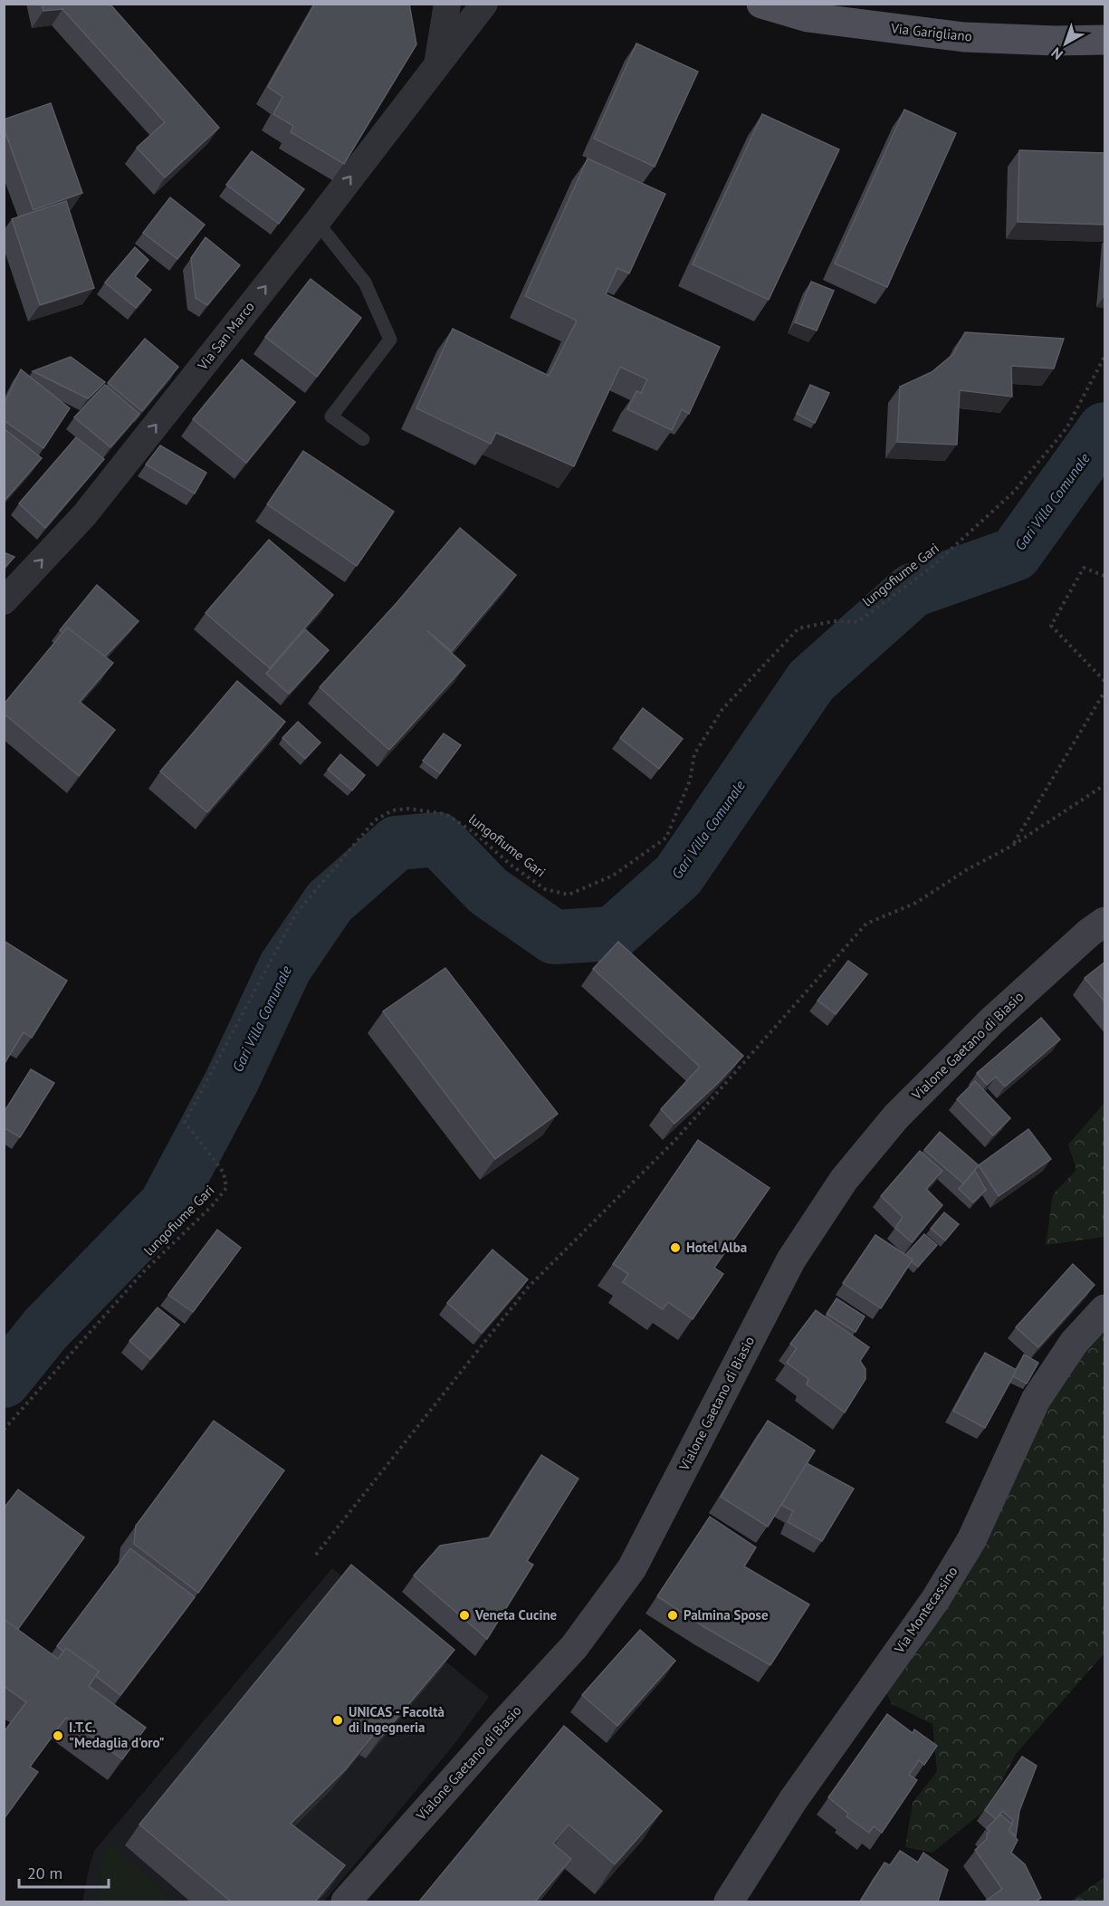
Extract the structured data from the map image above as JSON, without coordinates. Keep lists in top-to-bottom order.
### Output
{
  "streets": {
    "main road": ["Via Garigliano"],
    "street": ["Via San Marco", "Vialone Gaetano di Biasio", "Via Montecassino"],
    "path": ["lungofiume Gari"]
  },
  "one_way": ["Via San Marco"],
  "water": ["Gari Villa Comunale"],
  "places": [
    "Hotel Alba",
    "Veneta Cucine",
    "Palmina Spose",
    "UNICAS - Facoltà di Ingegneria",
    "I.T.C. \"Medaglia d'oro\""
  ],
  "scale_bar": "20 m",
  "north": "bottom left"
}
